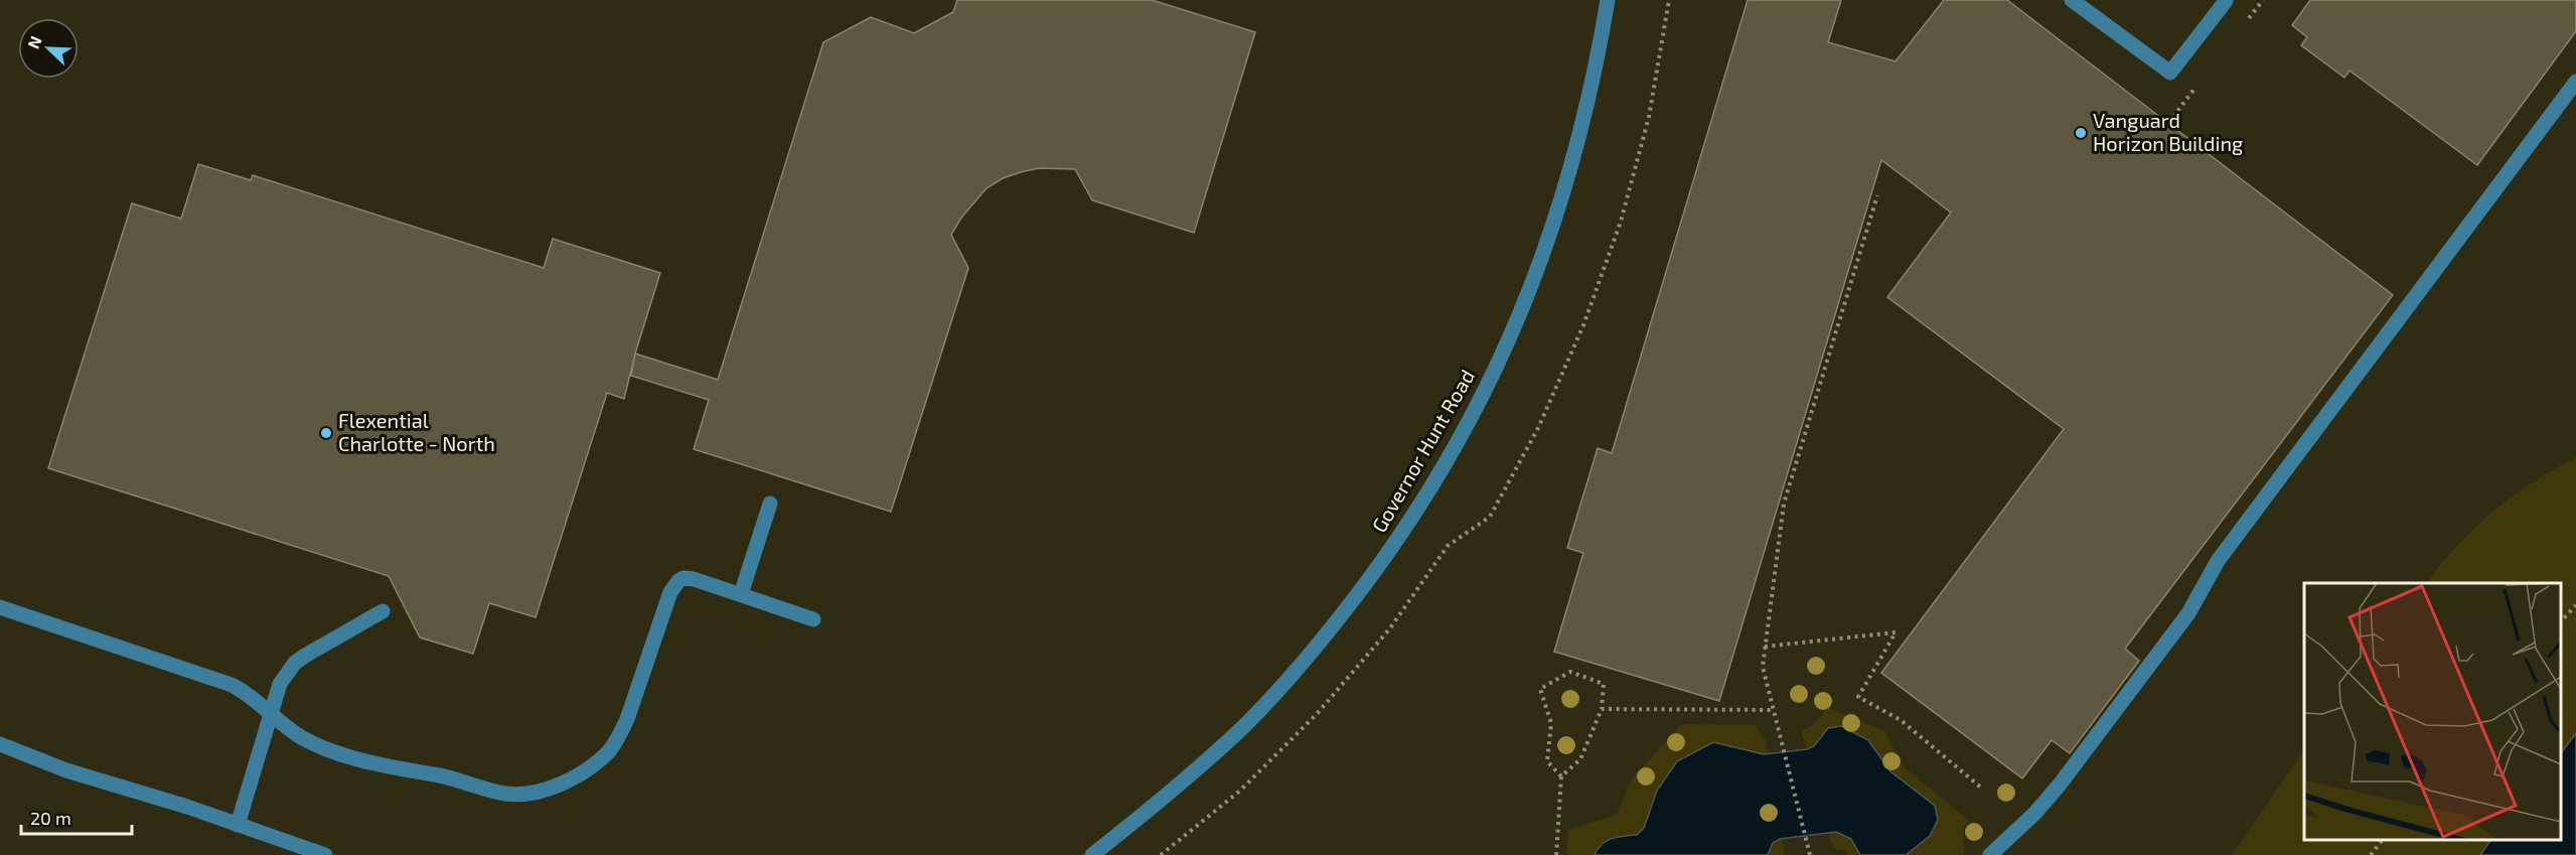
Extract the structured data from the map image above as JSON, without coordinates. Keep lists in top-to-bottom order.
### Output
{
  "streets": {
    "street": ["Governor Hunt Road"]
  },
  "places": ["Vanguard Horizon Building", "Flexential Charlotte - North"],
  "scale_bar": "20 m",
  "north": "top left"
}
